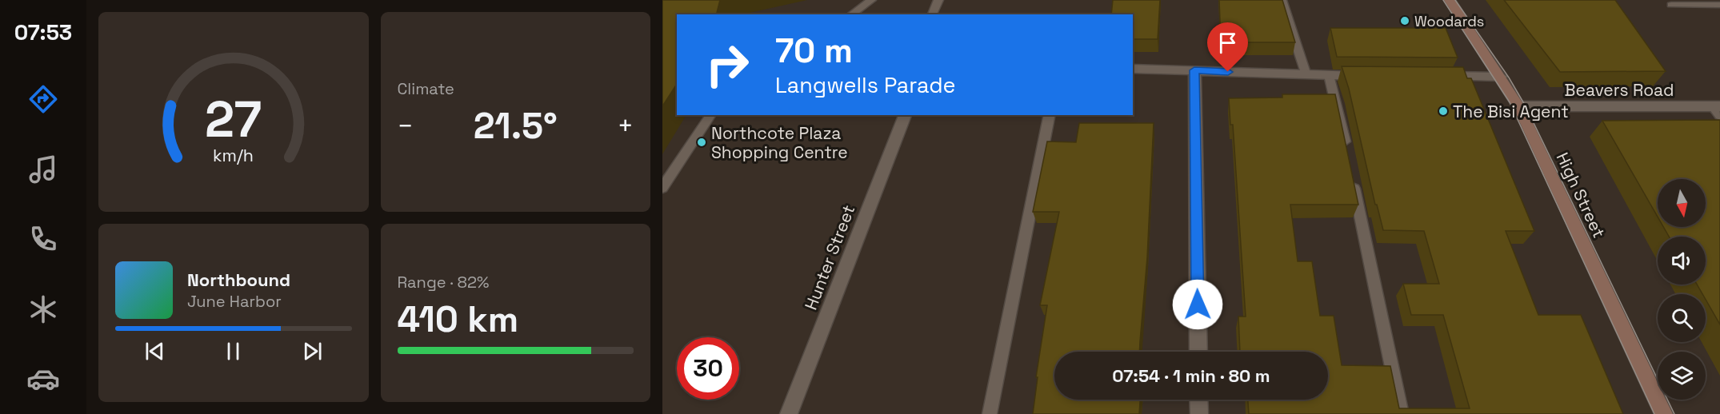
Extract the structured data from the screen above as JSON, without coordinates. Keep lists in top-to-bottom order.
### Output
{
  "streets": {
    "main road": ["High Street"],
    "street": ["Beavers Road", "Hunter Street"]
  },
  "crossings": [
    ["Beavers Road", "High Street"]
  ],
  "places": ["Woodards", "The Bisi Agent", "Northcote Plaza Shopping Centre"],
  "north": "bottom",
  "page": {
    "tabs": "07:53",
    "tile": [
      "Climate",
      ["Range · 82%", "410 km"]
    ],
    "turn": ["70 m", "Langwells Parade"],
    "heat": ["−", "21.5°", "+"],
    "song": ["Northbound", "June Harbor"],
    "limit": "30",
    "trip": "07:54 · 1 min · 80 m",
    "gauge": ["27", "km/h"]
  }
}
